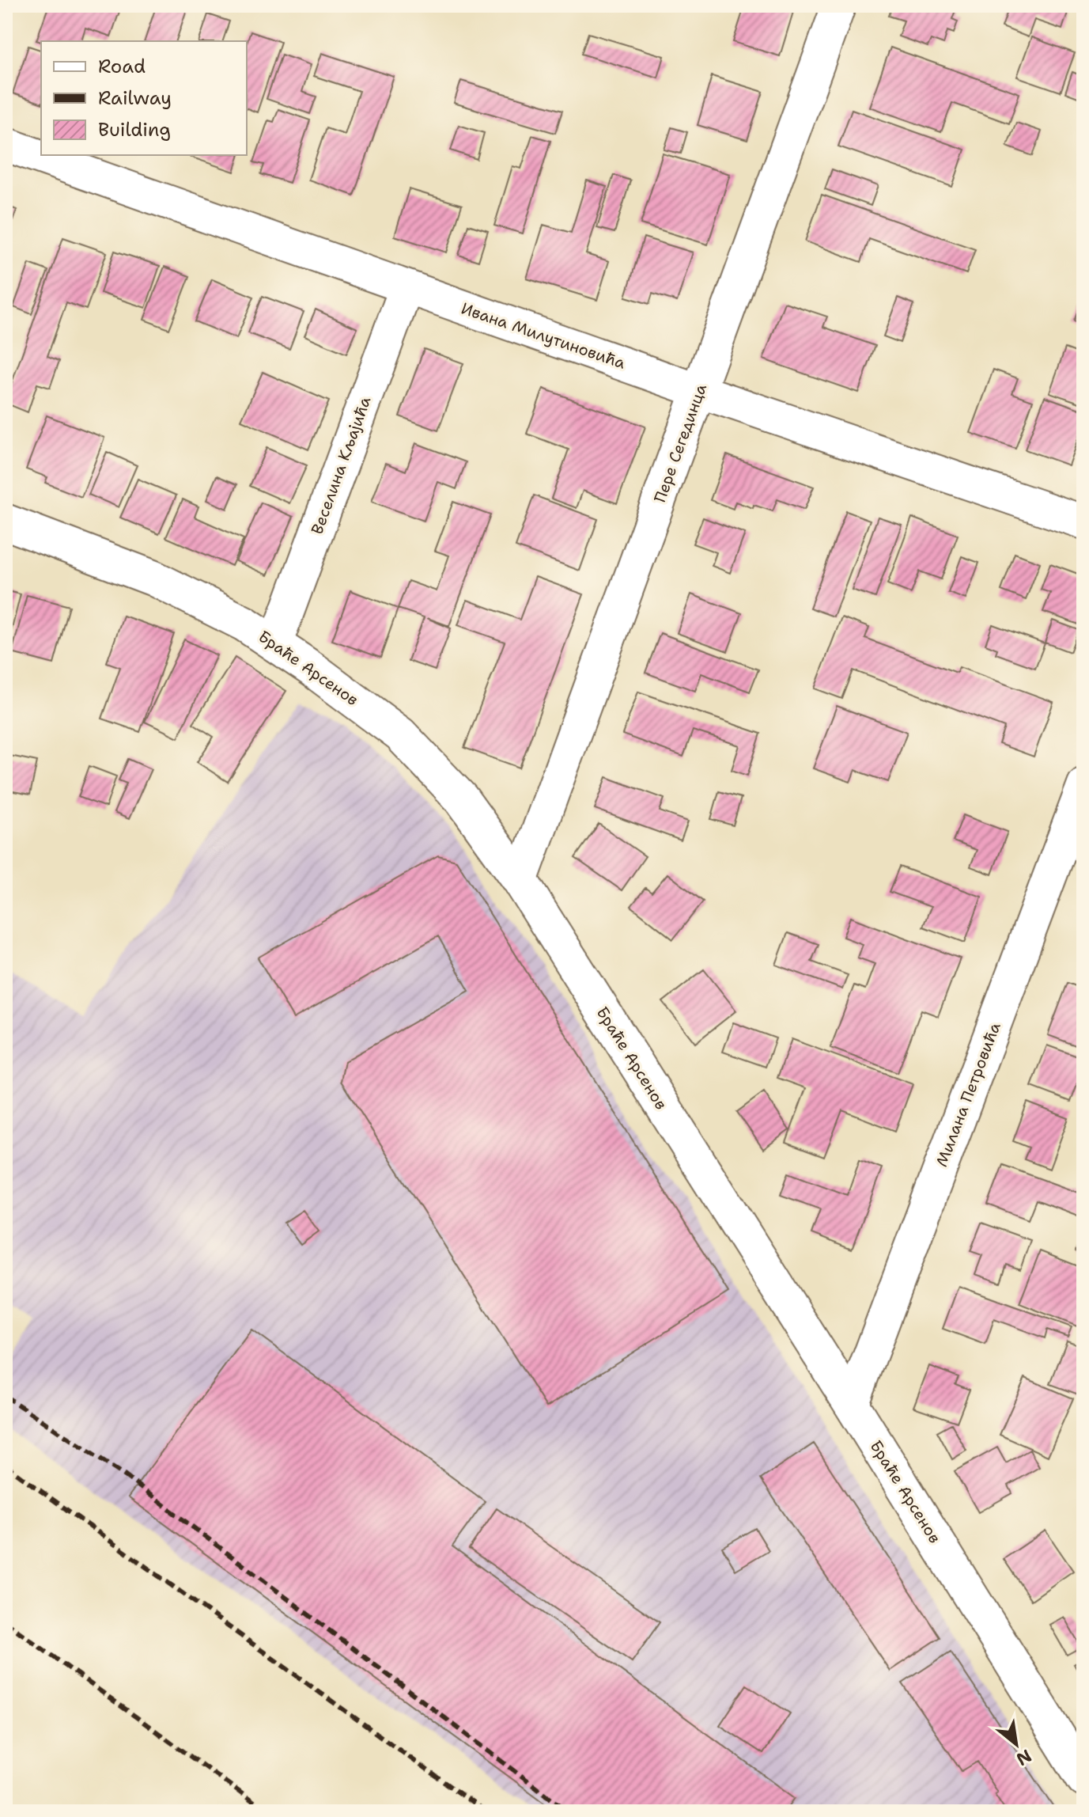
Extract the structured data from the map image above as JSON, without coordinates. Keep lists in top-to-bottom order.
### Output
{
  "streets": {
    "main road": ["Браће Арсенов"],
    "street": [
      "Ивана Милутиновића",
      "Пере Сегединца",
      "Веселина Кљајића",
      "Милана Петровића"
    ]
  },
  "crossings": [
    ["Ивана Милутиновића", "Пере Сегединца"],
    ["Ивана Милутиновића", "Веселина Кљајића"],
    ["Пере Сегединца", "Браће Арсенов"],
    ["Веселина Кљајића", "Браће Арсенов"],
    ["Браће Арсенов", "Милана Петровића"]
  ],
  "legend": ["Road", "Railway", "Building"],
  "north": "bottom right"
}
